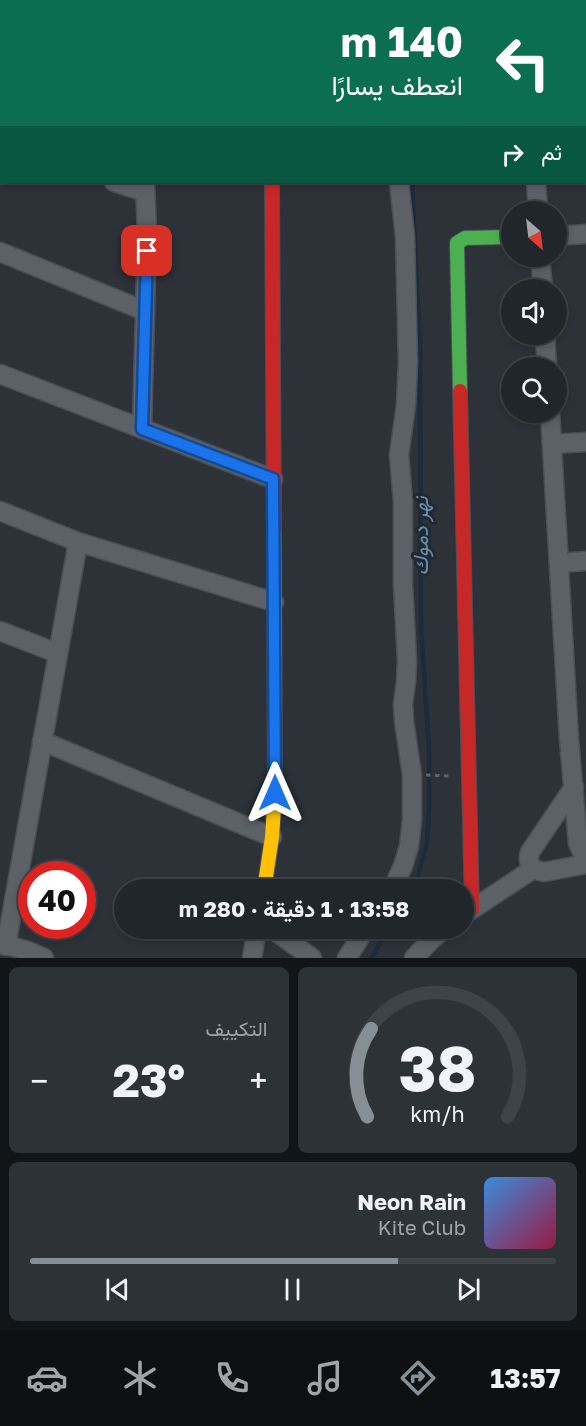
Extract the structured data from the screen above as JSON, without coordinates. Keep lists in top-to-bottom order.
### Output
{
  "water": ["نهر دموك"],
  "north": "bottom right",
  "page": {
    "turn": ["140 m", "انعطف يسارًا"],
    "then": "ثم",
    "limit": "40",
    "trip": "13:58 · 1 دقيقة · 280 m",
    "tile": "التكييف",
    "heat": ["−", "23°", "+"],
    "song": ["Neon Rain", "Kite Club"],
    "tabs": "13:57",
    "gauge": ["38", "km/h"]
  }
}
